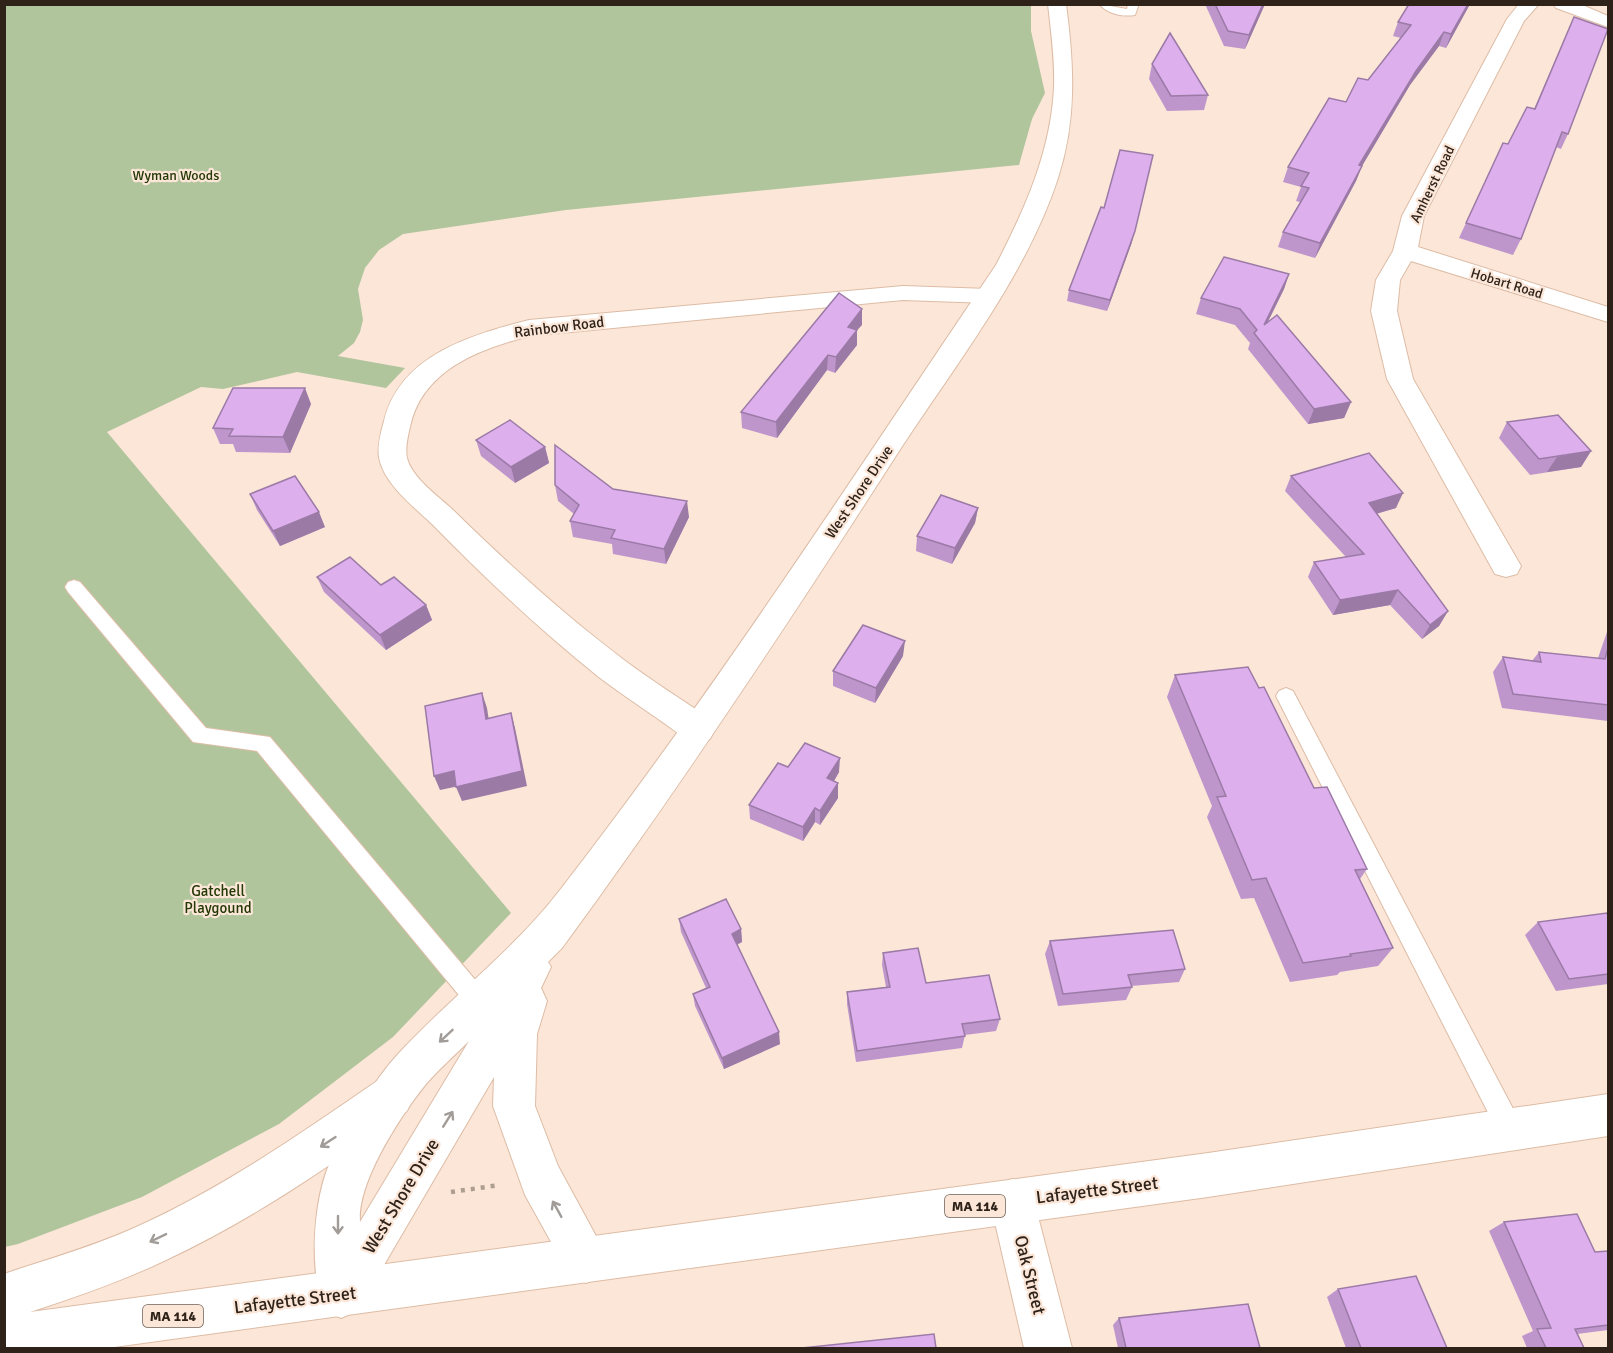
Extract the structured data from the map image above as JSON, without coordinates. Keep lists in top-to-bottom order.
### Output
{
  "streets": {
    "main road": [
      "Amherst Road",
      "Hobart Road",
      "Rainbow Road",
      "West Shore Drive",
      "Lafayette Street",
      "MA 114",
      "Oak Street"
    ]
  },
  "crossings": [
    ["Amherst Road", "Hobart Road"],
    ["Rainbow Road", "West Shore Drive"],
    ["West Shore Drive", "Lafayette Street"],
    ["Lafayette Street", "Oak Street"]
  ],
  "parks": ["Wyman Woods", "Gatchell Playgound"]
}
